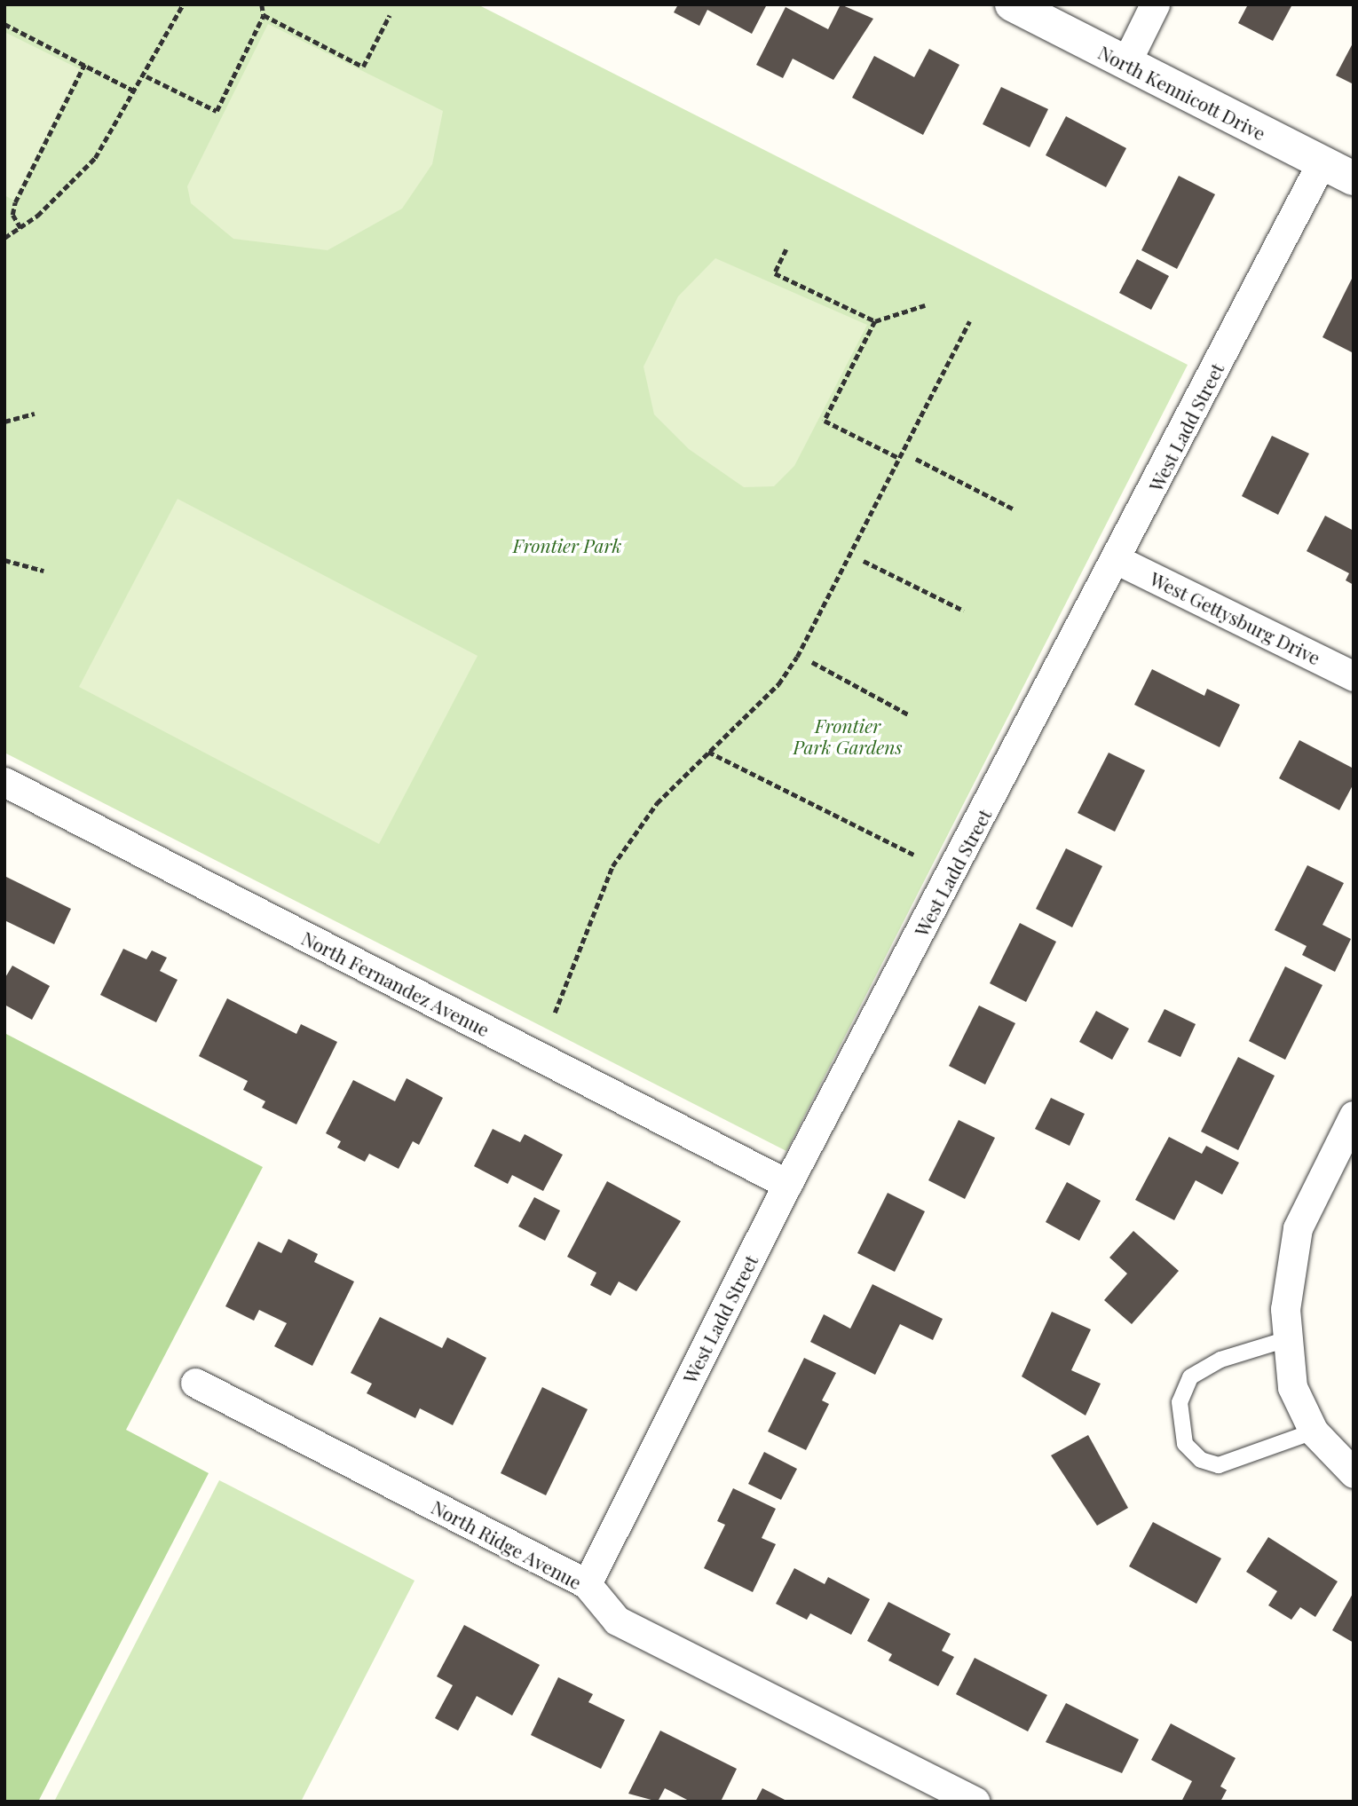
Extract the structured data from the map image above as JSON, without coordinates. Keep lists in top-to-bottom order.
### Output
{
  "streets": {
    "street": [
      "North Kennicott Drive",
      "West Ladd Street",
      "West Gettysburg Drive",
      "North Fernandez Avenue",
      "North Ridge Avenue"
    ]
  },
  "crossings": [
    ["North Kennicott Drive", "West Ladd Street"],
    ["West Ladd Street", "West Gettysburg Drive"],
    ["West Ladd Street", "North Fernandez Avenue"],
    ["West Ladd Street", "North Ridge Avenue"]
  ],
  "parks": ["Frontier Park", "Frontier Park Gardens"]
}
